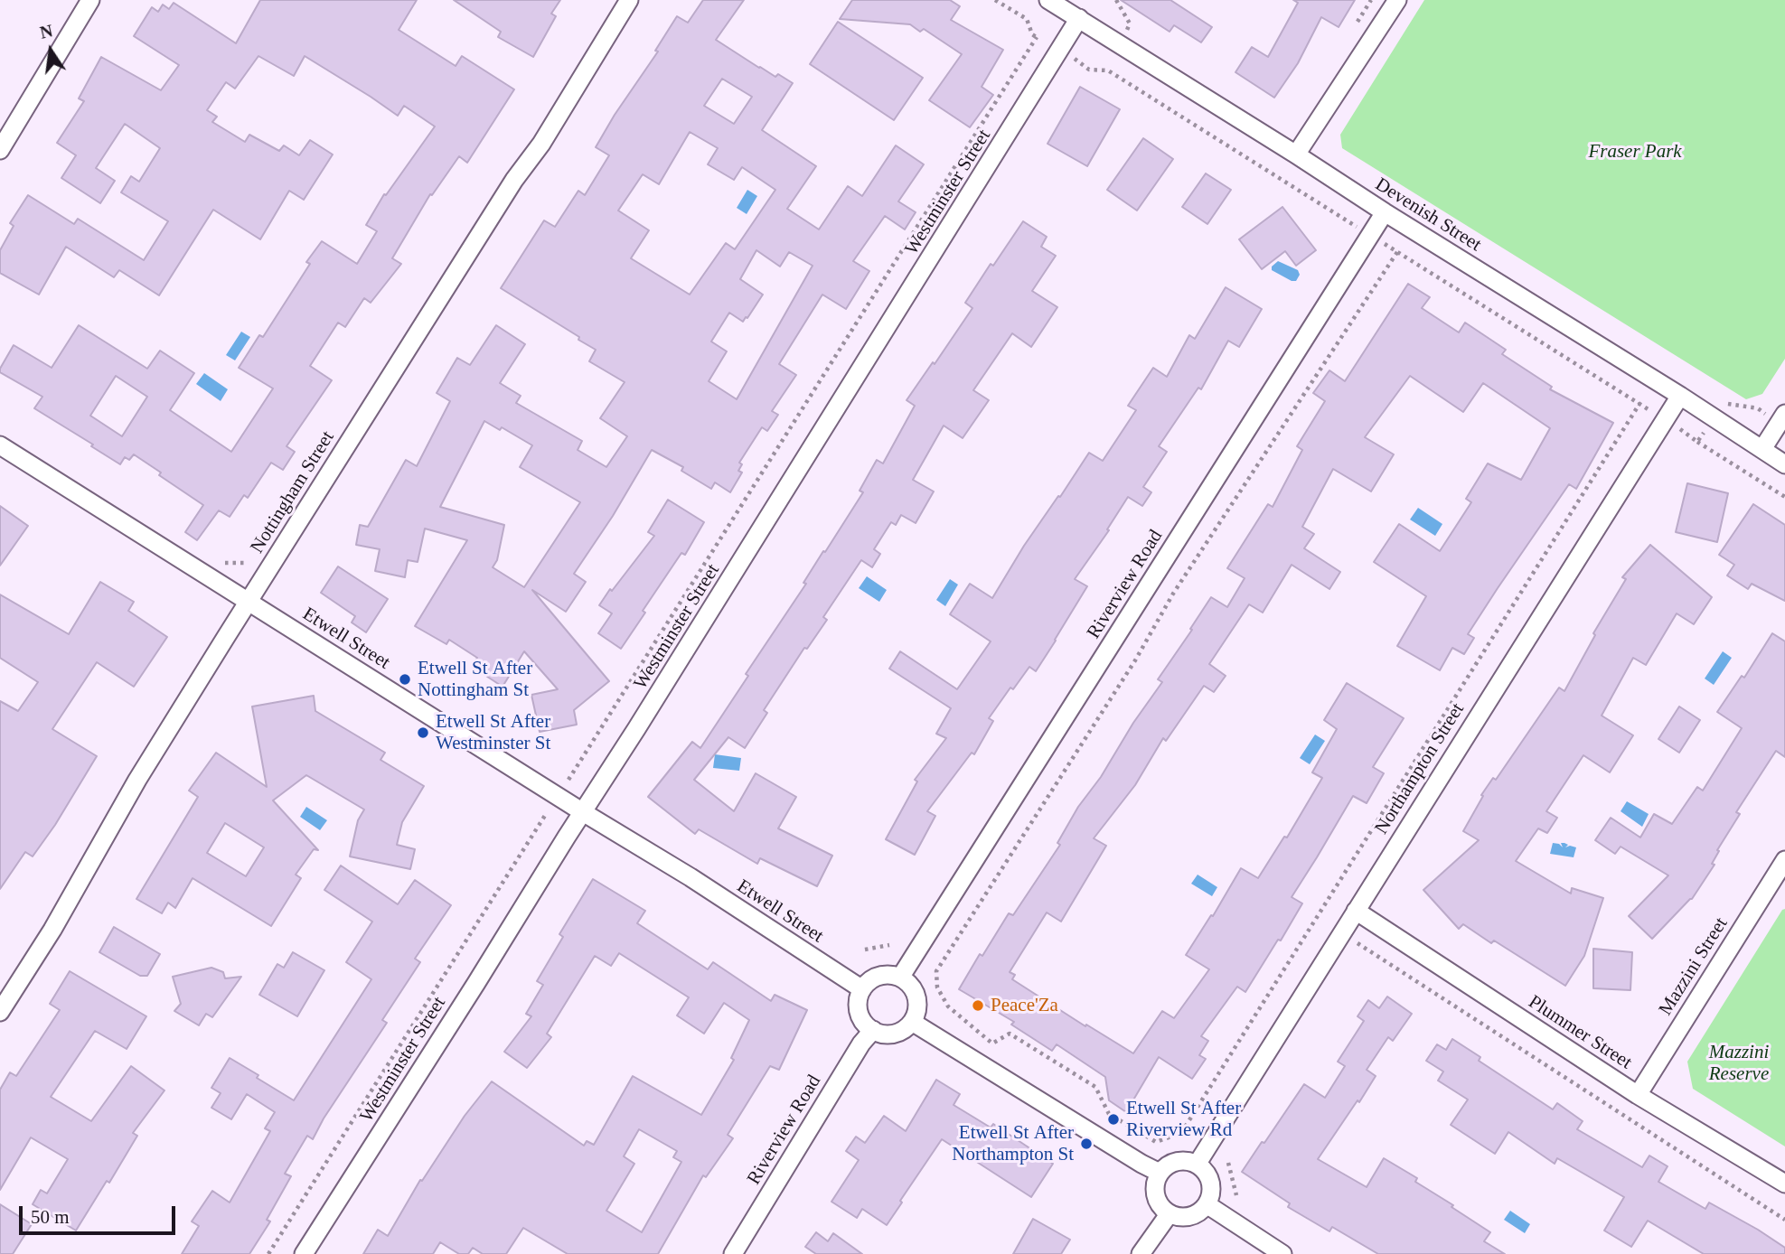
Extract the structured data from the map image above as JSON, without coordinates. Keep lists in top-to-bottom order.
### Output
{
  "streets": {
    "street": [
      "Westminster Street",
      "Devenish Street",
      "Nottingham Street",
      "Riverview Road",
      "Etwell Street",
      "Northampton Street",
      "Mazzini Street",
      "Plummer Street"
    ]
  },
  "crossings": [
    ["Westminster Street", "Devenish Street"],
    ["Westminster Street", "Etwell Street"],
    ["Devenish Street", "Riverview Road"],
    ["Devenish Street", "Northampton Street"],
    ["Nottingham Street", "Etwell Street"],
    ["Riverview Road", "Etwell Street"],
    ["Northampton Street", "Plummer Street"],
    ["Mazzini Street", "Plummer Street"]
  ],
  "parks": ["Fraser Park", "Mazzini Reserve"],
  "places": [
    "Etwell St After Nottingham St",
    "Etwell St After Westminster St",
    "Peace'Za",
    "Etwell St After Riverview Rd",
    "Etwell St After Northampton St"
  ],
  "scale_bar": "50 m",
  "north": "top"
}
